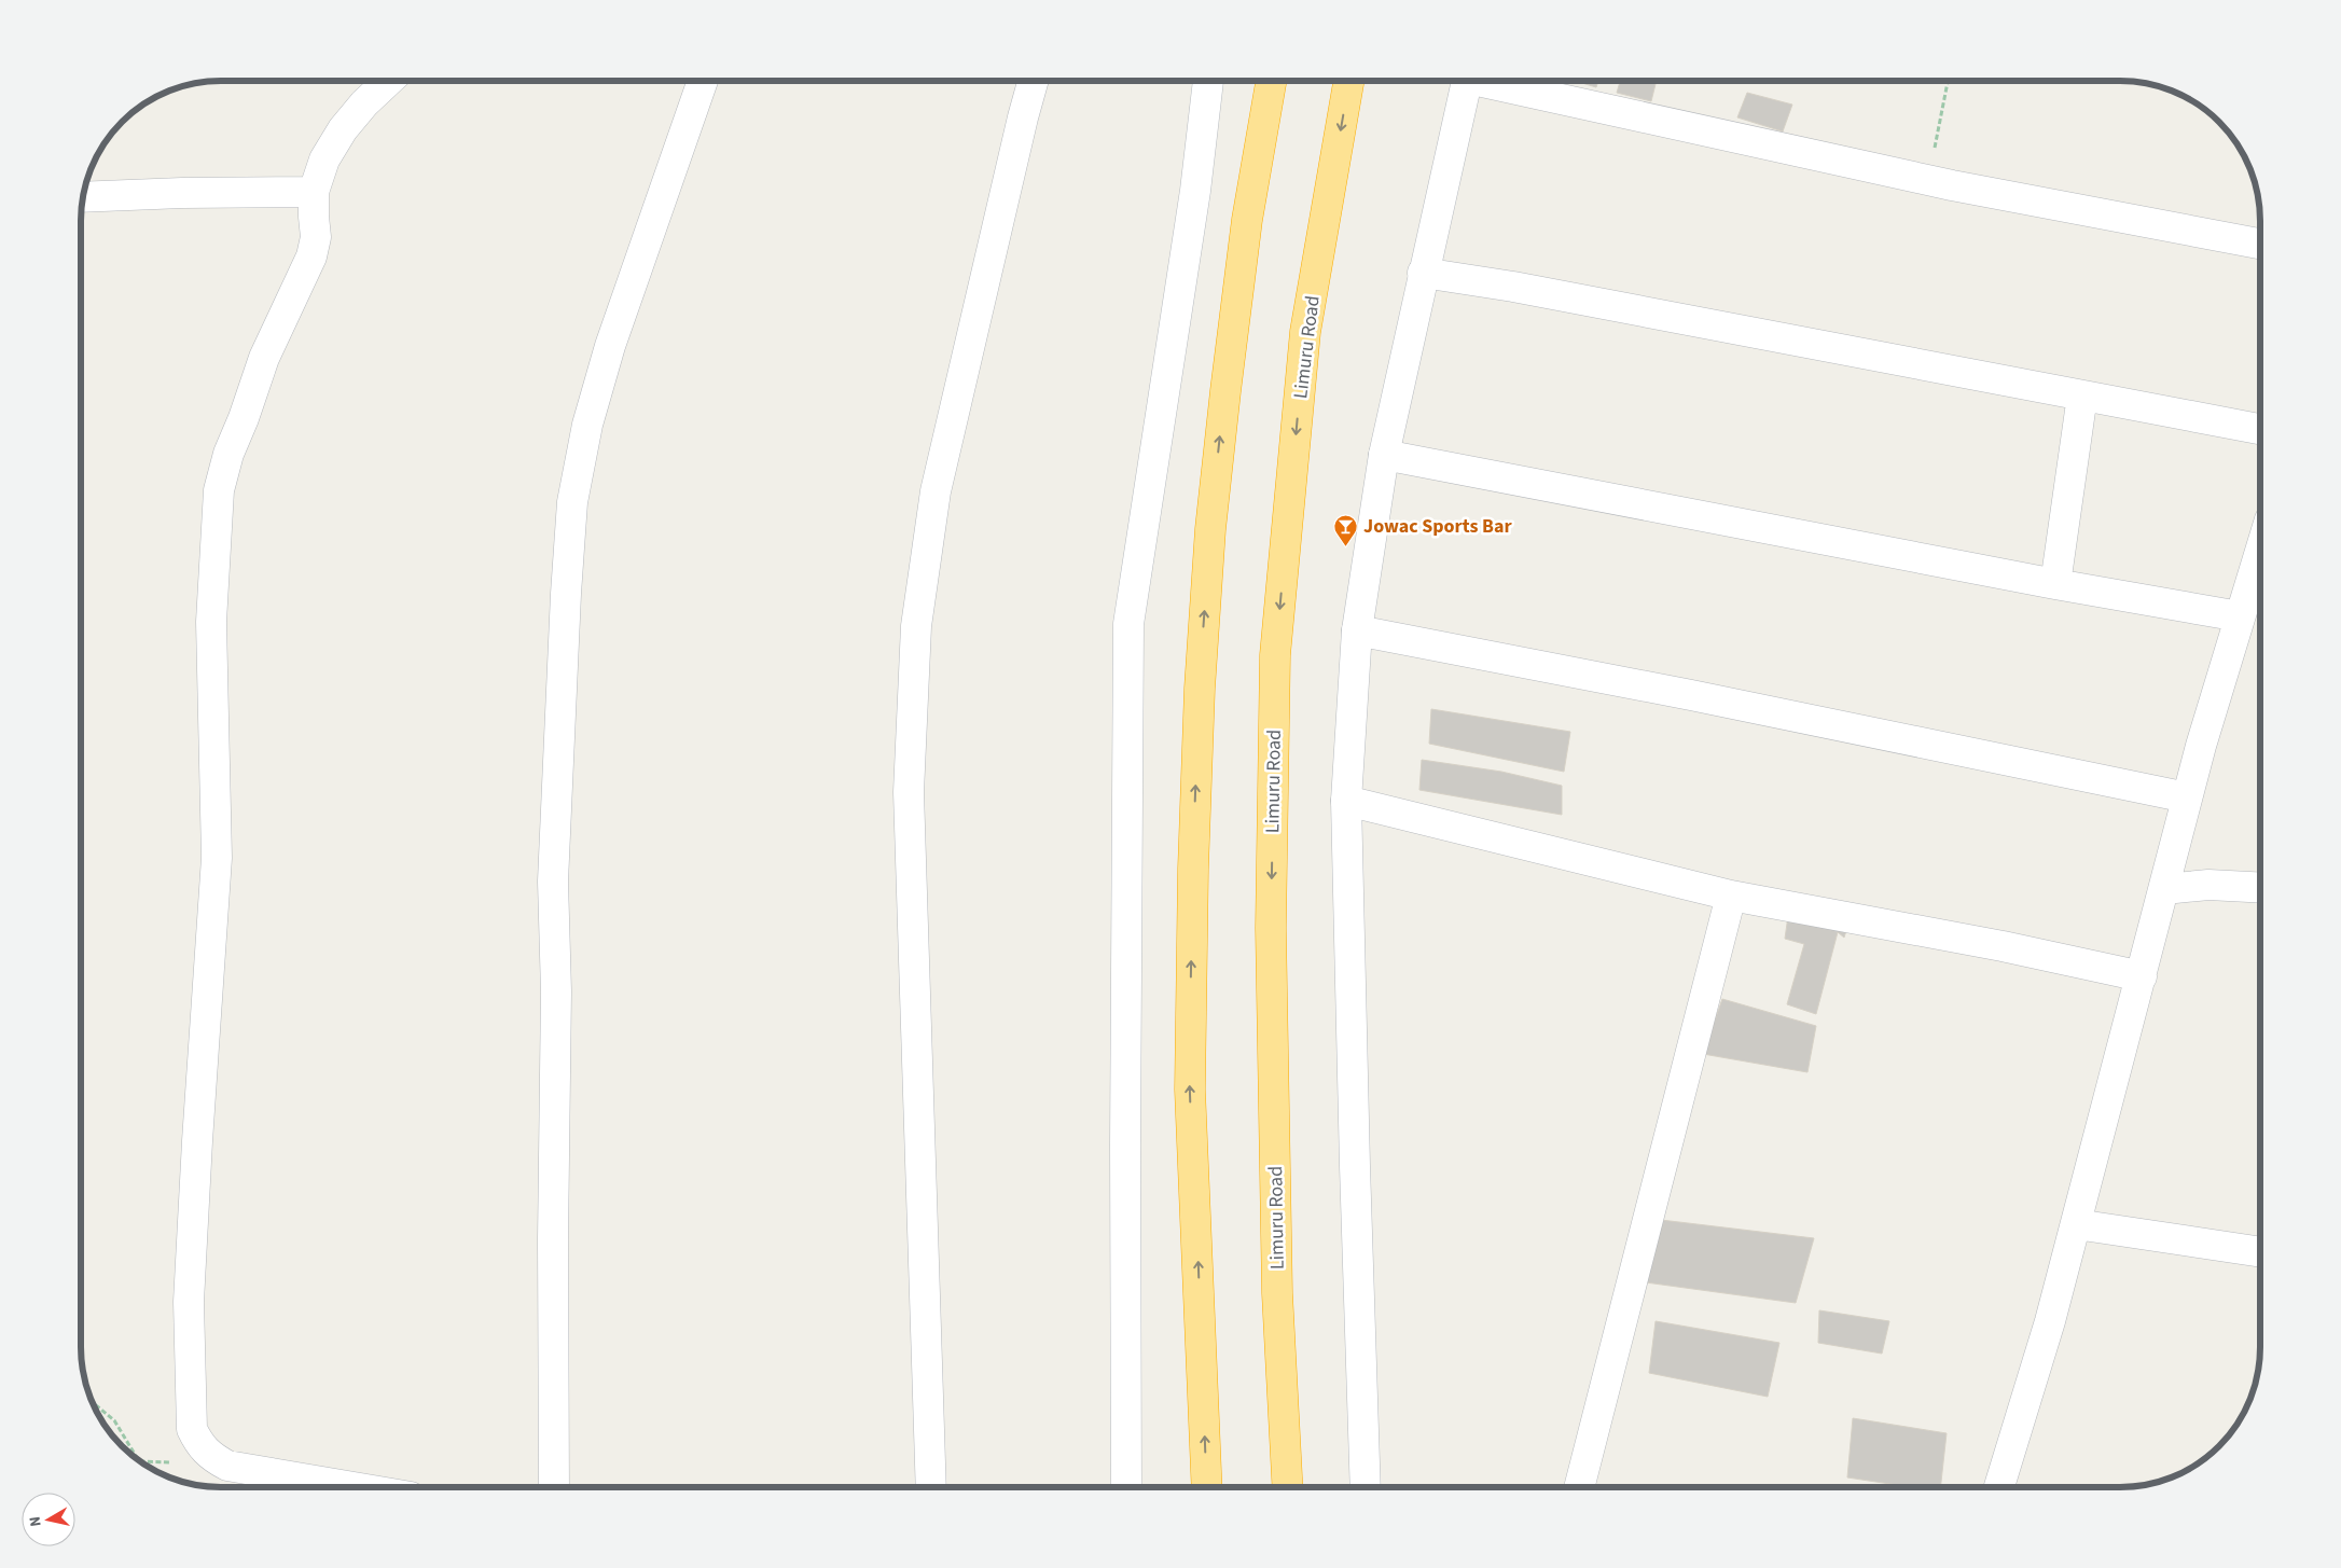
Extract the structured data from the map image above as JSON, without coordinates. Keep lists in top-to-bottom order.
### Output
{
  "streets": {
    "highway": ["Limuru Road"]
  },
  "places": {
    "bar": ["Jowac Sports Bar"]
  },
  "north": "left"
}
